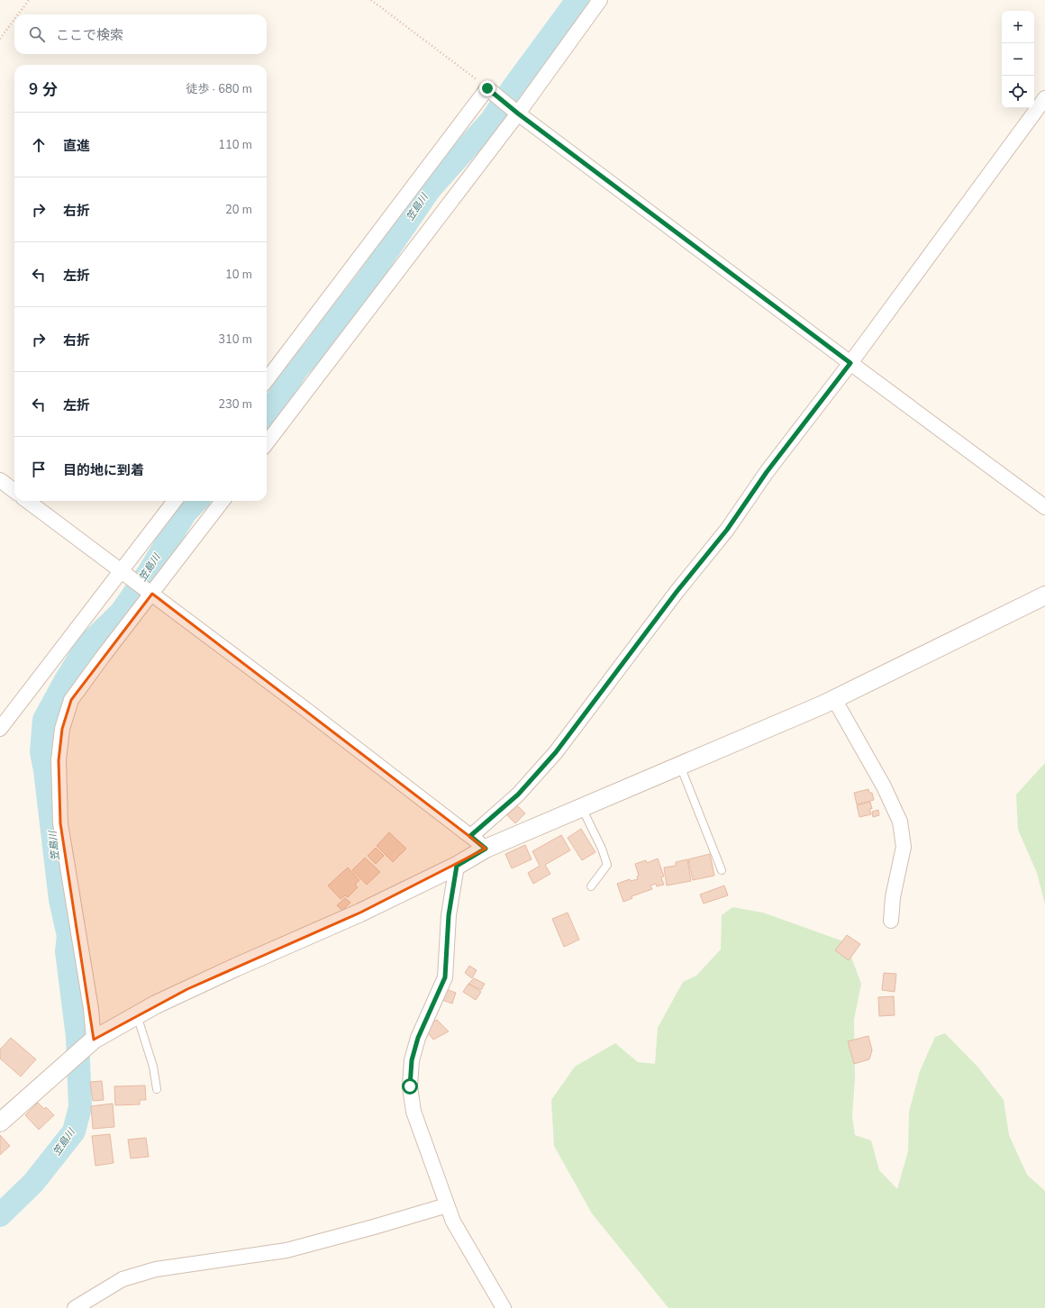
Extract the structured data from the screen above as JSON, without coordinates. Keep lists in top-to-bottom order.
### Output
{
  "water": ["笠島川"],
  "page": {
    "map_buttons": ["+", "−"],
    "search": "ここで検索",
    "heading": ["9 分", "徒歩 · 680 m"],
    "list": [
      ["直進", "110 m"],
      ["右折", "20 m"],
      ["左折", "10 m"],
      ["右折", "310 m"],
      ["左折", "230 m"],
      "目的地に到着"
    ]
  }
}
